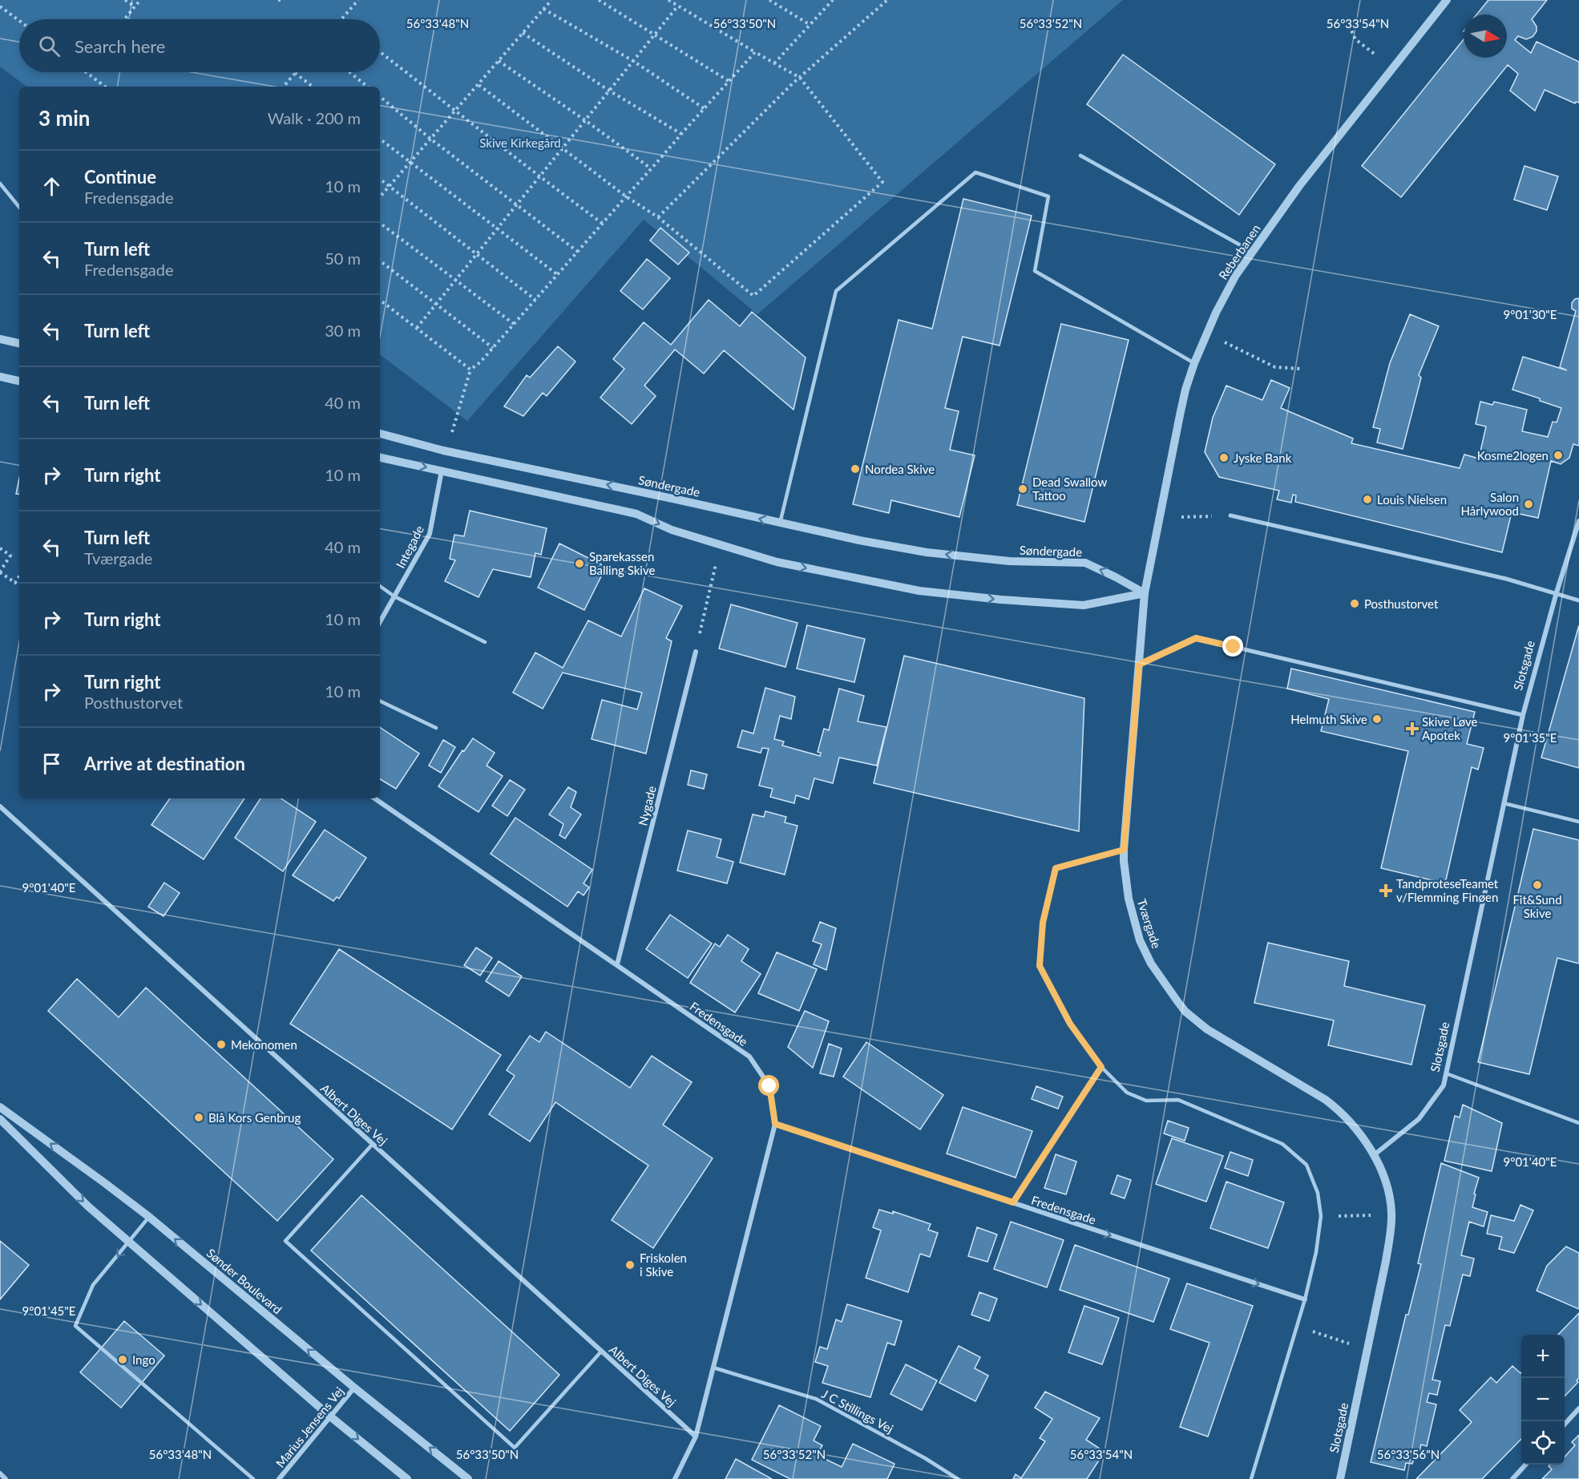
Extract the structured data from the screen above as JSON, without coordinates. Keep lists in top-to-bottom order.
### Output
{
  "streets": {
    "street": [
      "Reberbanen",
      "Søndergade",
      "Integade",
      "Slotsgade",
      "Nygade",
      "Tværgade",
      "Fredensgade",
      "Albert Diges Vej",
      "Sønder Boulevard",
      "Marius Jensens Vej"
    ],
    "lane": ["J C Stillings Vej"]
  },
  "crossings": [
    ["Reberbanen", "Søndergade"],
    ["Reberbanen", "Tværgade"],
    ["Søndergade", "Tværgade"],
    ["Slotsgade", "Tværgade"],
    ["Nygade", "Fredensgade"],
    ["Sønder Boulevard", "Marius Jensens Vej"]
  ],
  "parks": ["Skive Kirkegård"],
  "places": {
    "other": [
      "Kosme2logen",
      "Jyske Bank",
      "Nordea Skive",
      "Dead Swallow Tattoo",
      "Louis Nielsen",
      "Salon Hårlywood",
      "Sparekassen Balling Skive",
      "Posthustorvet",
      "Helmuth Skive",
      "Fit&Sund Skive",
      "Mekonomen",
      "Blå Kors Genbrug",
      "Friskolen i Skive",
      "Ingo"
    ],
    "health": ["Skive Løve Apotek", "TandproteseTeamet v/Flemming Finøen"]
  },
  "north": "right",
  "page": {
    "search": "Search here",
    "heading": ["3 min", "Walk · 200 m"],
    "list": [
      ["Continue", "Fredensgade", "10 m"],
      ["Turn left", "Fredensgade", "50 m"],
      ["Turn left", "30 m"],
      ["Turn left", "40 m"],
      ["Turn right", "10 m"],
      ["Turn left", "Tværgade", "40 m"],
      ["Turn right", "10 m"],
      ["Turn right", "Posthustorvet", "10 m"],
      "Arrive at destination"
    ],
    "map_buttons": ["+", "−"]
  },
  "coordinates": [
    "56°33'48\"N",
    "56°33'50\"N",
    "56°33'52\"N",
    "56°33'54\"N",
    "9°01'30\"E",
    "9°01'35\"E",
    "9°01'40\"E",
    "9°01'45\"E",
    "56°33'56\"N"
  ]
}
